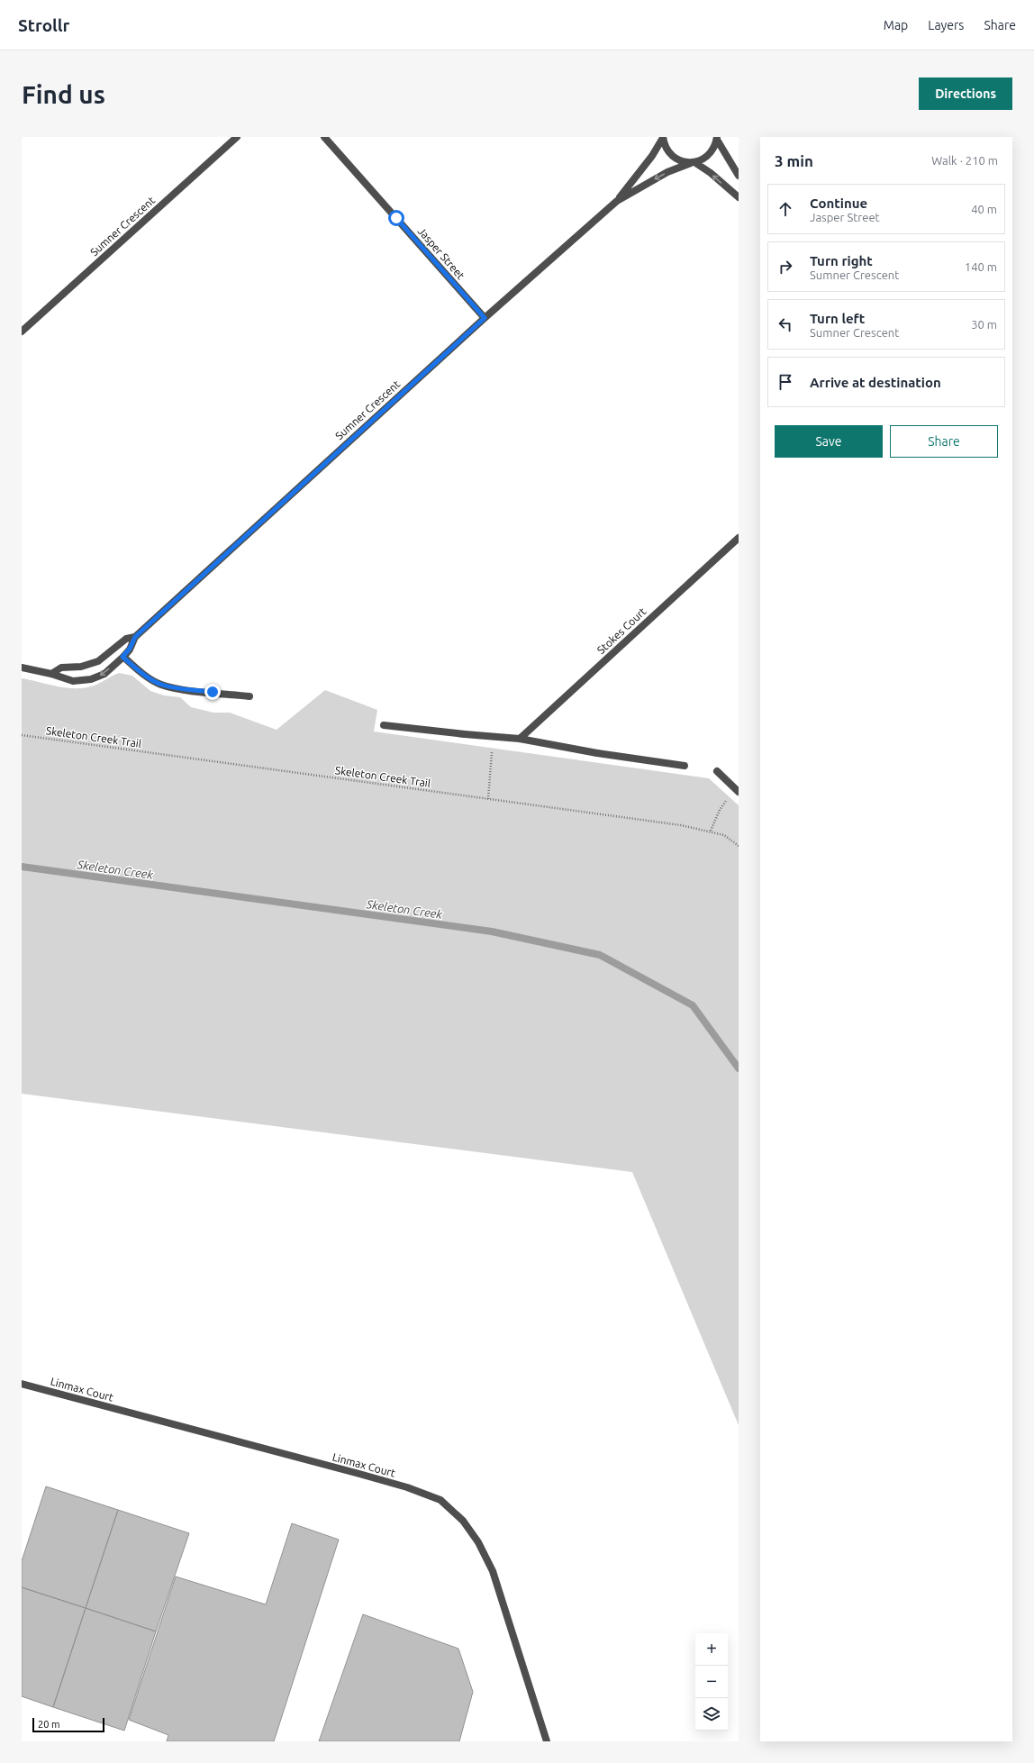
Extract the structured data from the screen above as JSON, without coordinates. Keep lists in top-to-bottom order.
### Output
{
  "streets": {
    "street": [
      "Sumner Crescent",
      "Jasper Street",
      "Stokes Court",
      "Linmax Court"
    ],
    "path": ["Skeleton Creek Trail"]
  },
  "crossings": [
    ["Sumner Crescent", "Jasper Street"]
  ],
  "water": ["Skeleton Creek"],
  "scale_bar": "20 m",
  "page": {
    "header": "Strollr",
    "nav": ["Map", "Layers", "Share"],
    "buttons": [
      "Directions",
      ["Save", "Share"]
    ],
    "title": "Find us",
    "heading": ["3 min", "Walk · 210 m"],
    "list": [
      ["Continue", "Jasper Street", "40 m"],
      ["Turn right", "Sumner Crescent", "140 m"],
      ["Turn left", "Sumner Crescent", "30 m"],
      "Arrive at destination"
    ],
    "map_buttons": ["+", "−"],
    "scale": "20 m"
  }
}
